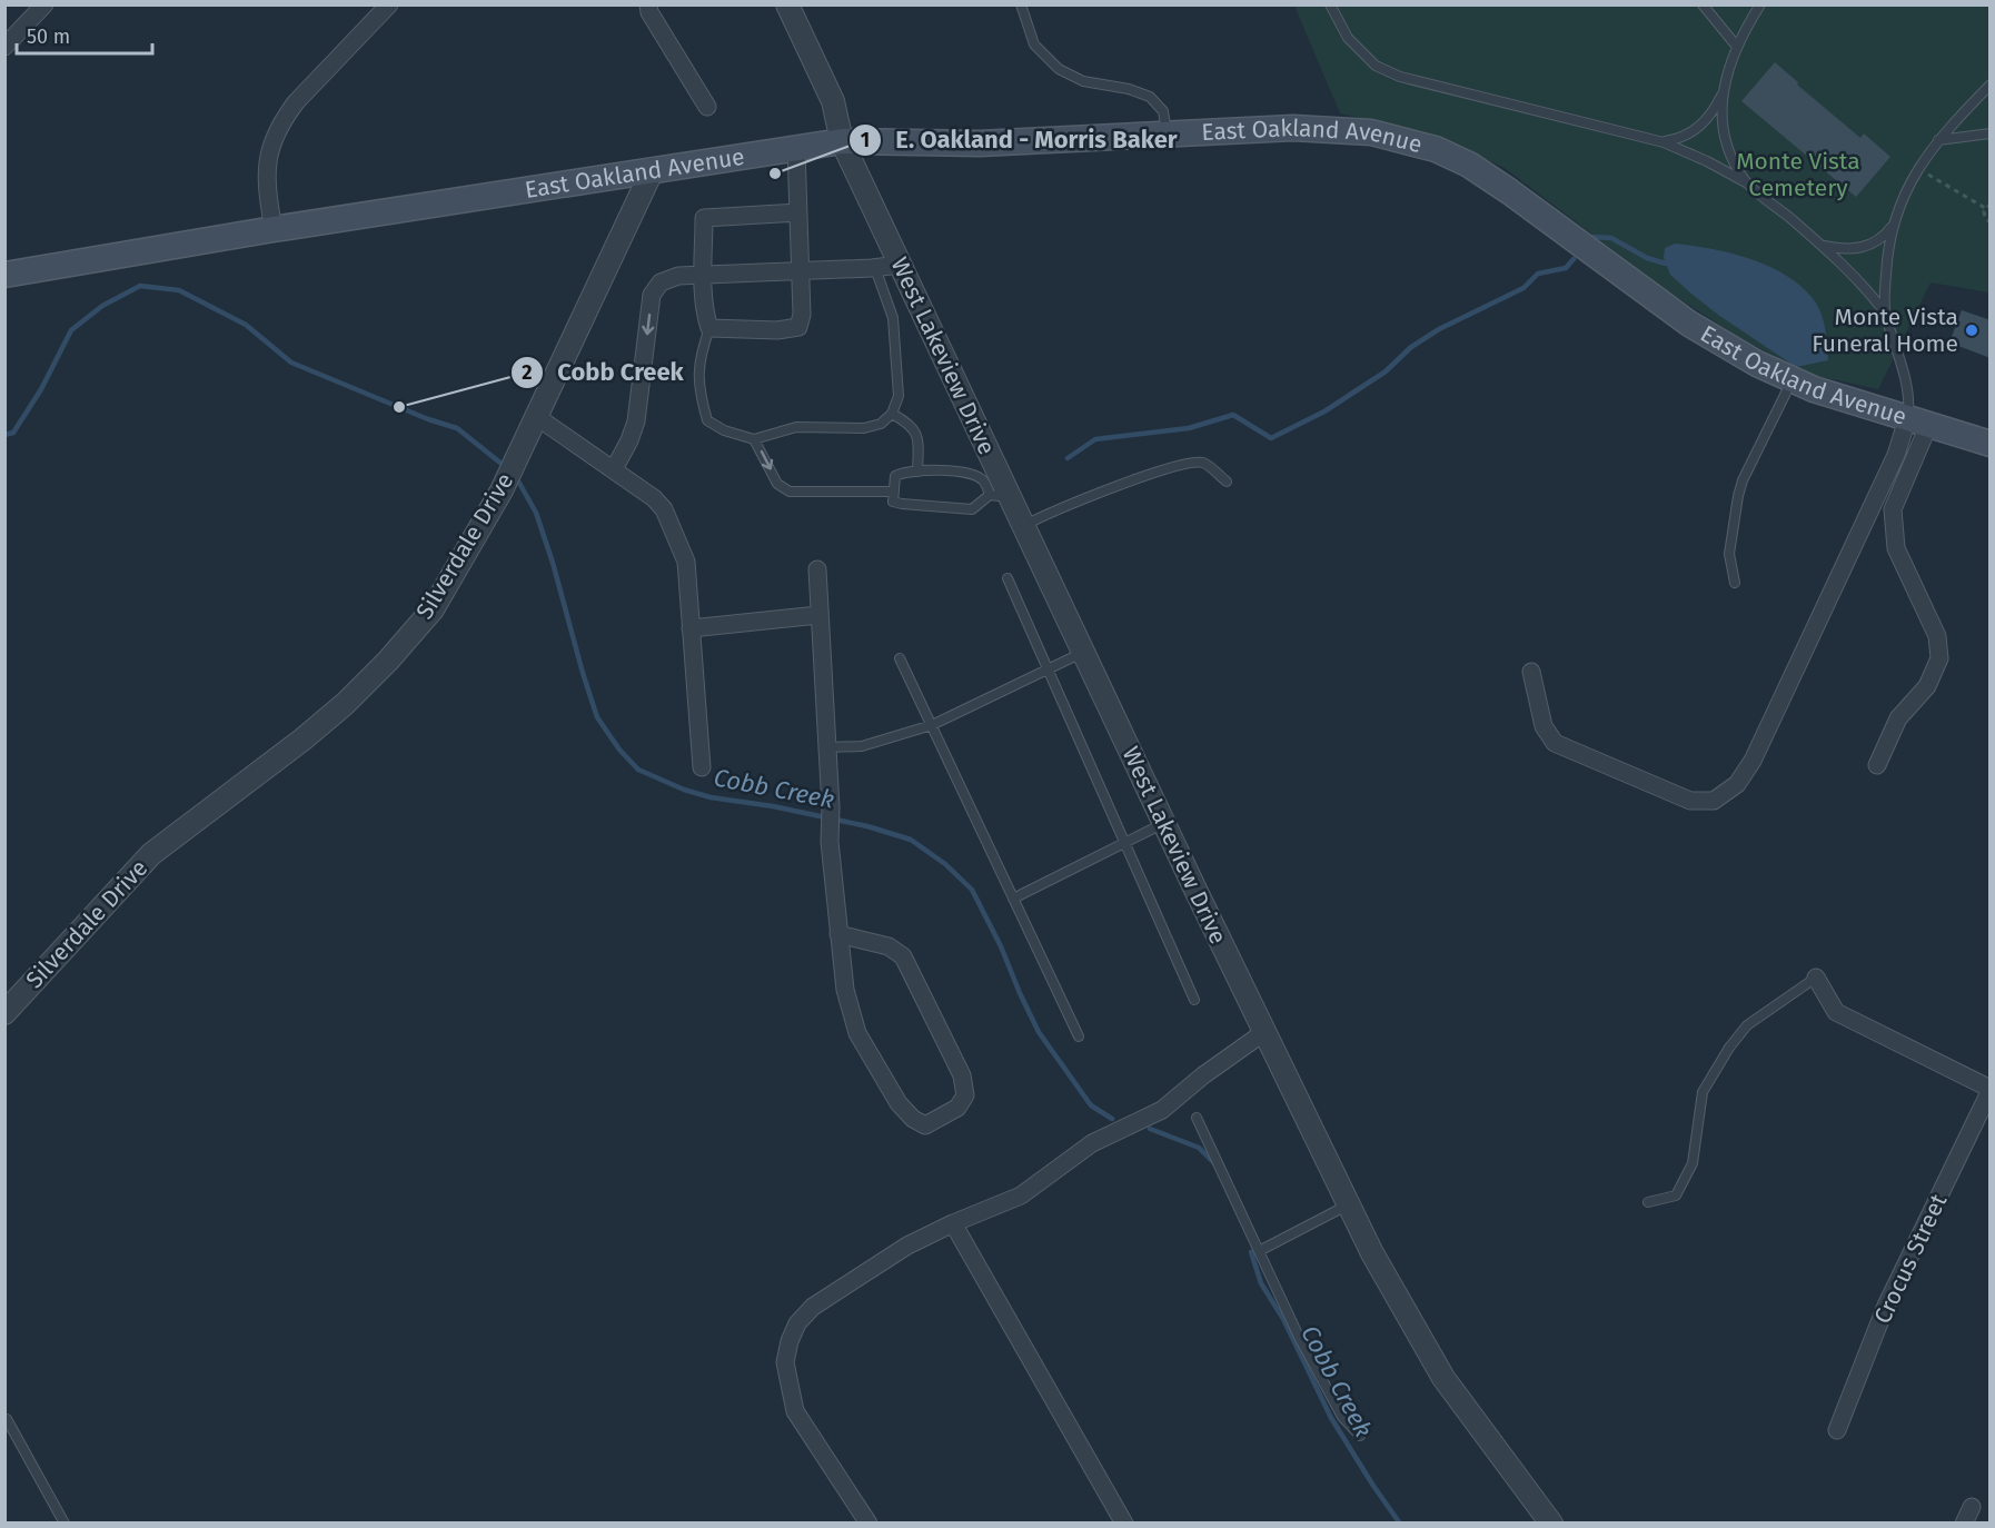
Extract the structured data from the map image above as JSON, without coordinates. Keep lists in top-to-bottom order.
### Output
{
  "streets": {
    "main road": ["East Oakland Avenue"],
    "street": ["West Lakeview Drive", "Silverdale Drive", "Crocus Street"]
  },
  "crossings": [
    ["East Oakland Avenue", "West Lakeview Drive"],
    ["East Oakland Avenue", "Silverdale Drive"]
  ],
  "water": ["Cobb Creek"],
  "parks": ["Monte Vista Cemetery"],
  "places": ["E. Oakland - Morris Baker", "Monte Vista Funeral Home", "Cobb Creek"],
  "scale_bar": "50 m"
}
